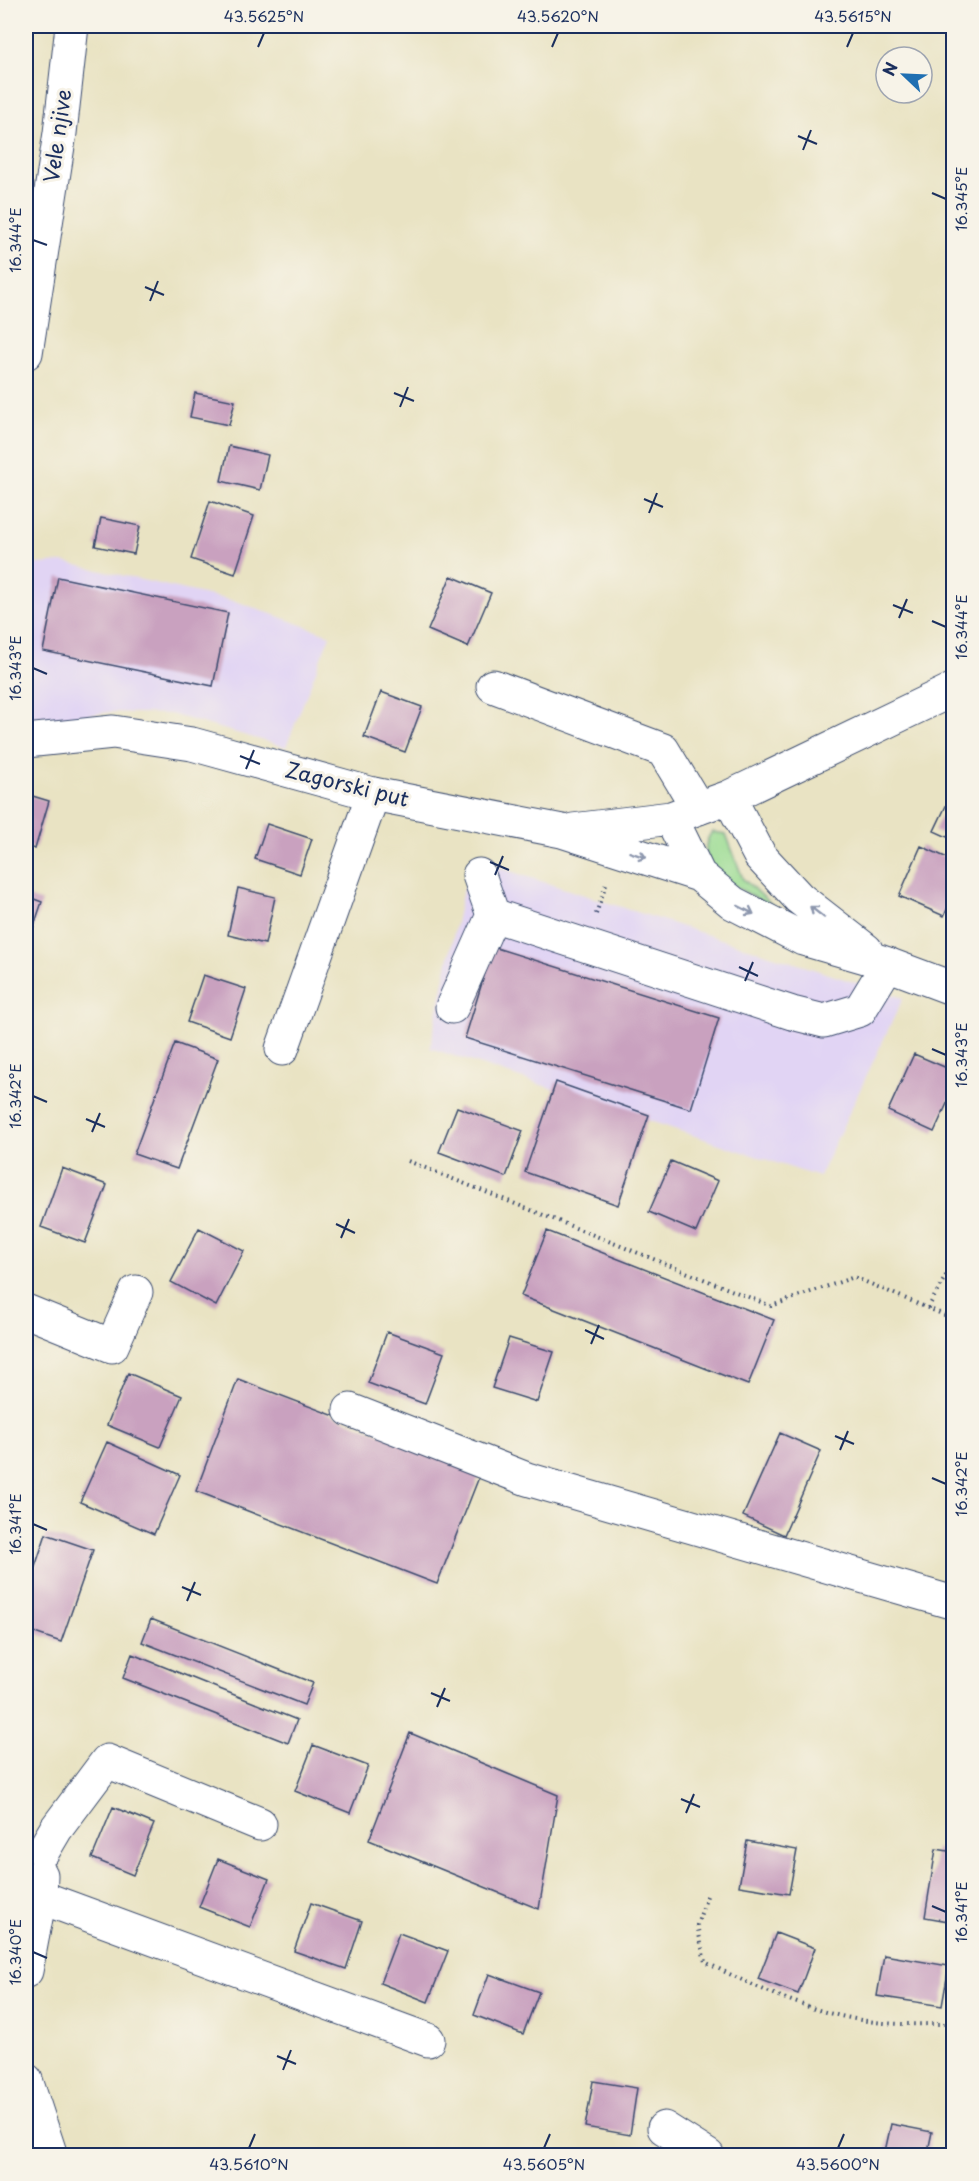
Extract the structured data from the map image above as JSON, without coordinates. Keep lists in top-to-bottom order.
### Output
{
  "streets": {
    "street": ["Vele njive", "Zagorski put"]
  },
  "north": "top left",
  "coordinates": [
    "43.5625°N",
    "43.5620°N",
    "43.5615°N",
    "16.345°E",
    "16.344°E",
    "16.343°E",
    "16.342°E",
    "16.341°E",
    "16.340°E",
    "43.5610°N",
    "43.5605°N",
    "43.5600°N"
  ]
}
